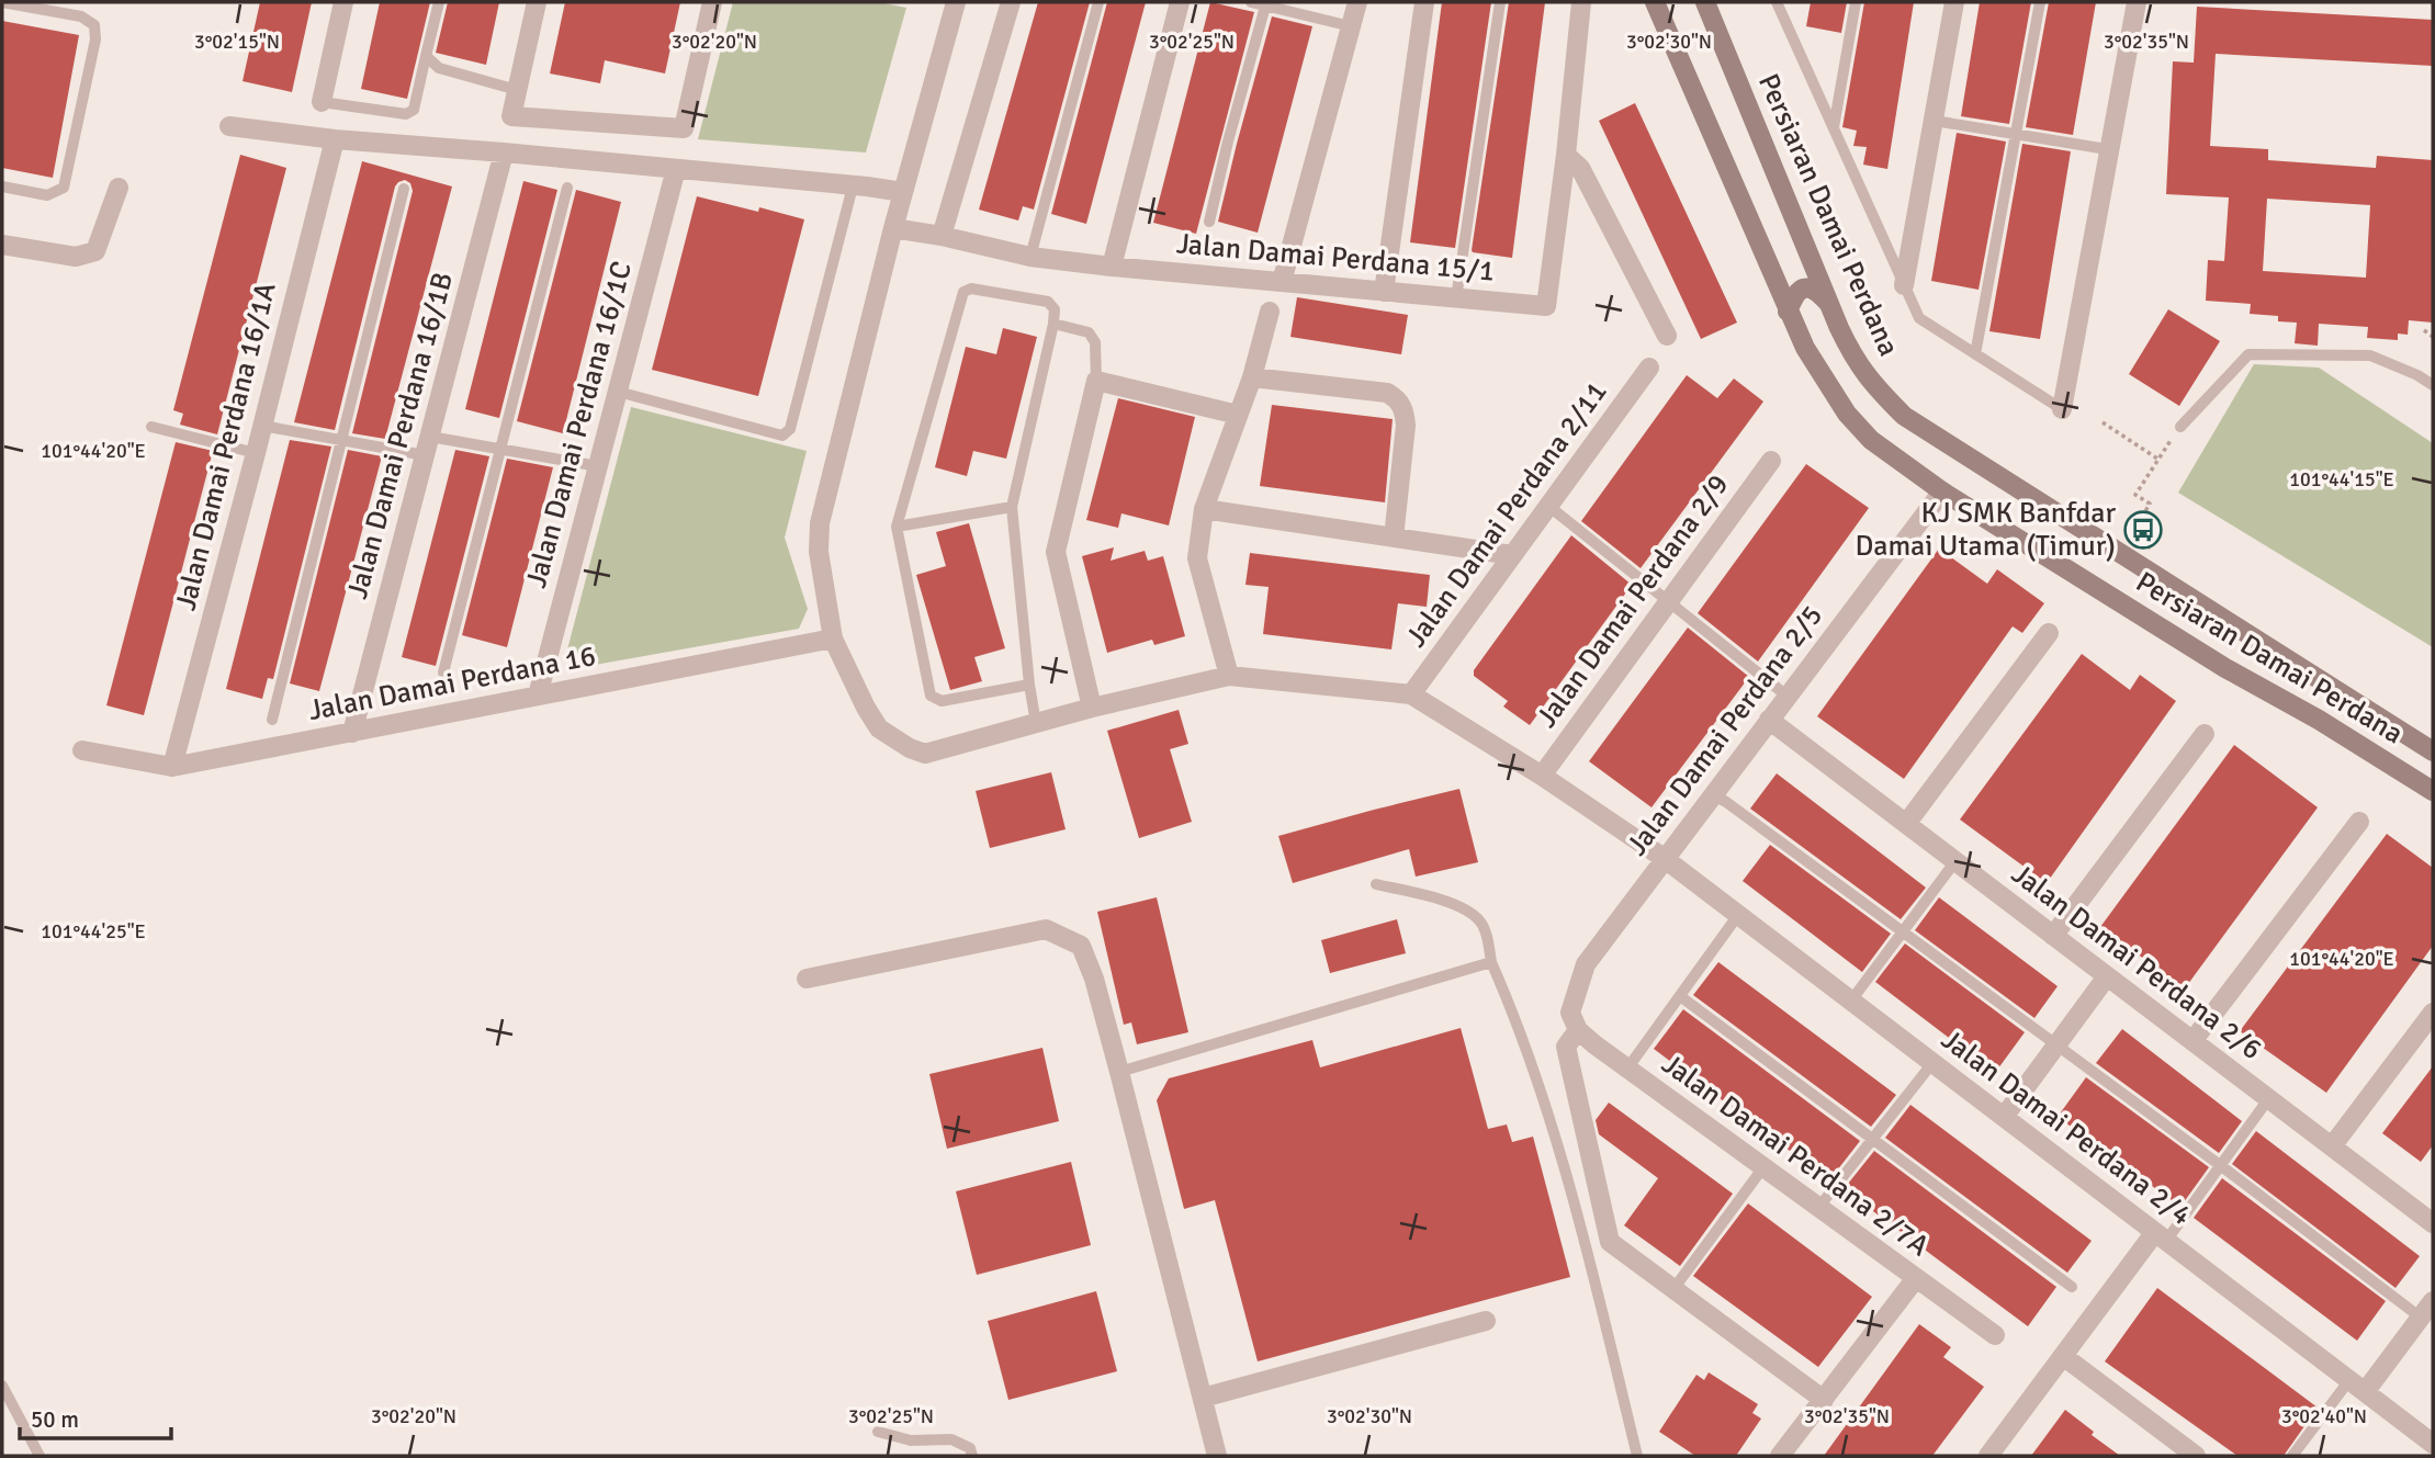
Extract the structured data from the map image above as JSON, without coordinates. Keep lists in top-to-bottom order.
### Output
{
  "streets": {
    "main road": ["Persiaran Damai Perdana"],
    "street": [
      "Jalan Damai Perdana 15/1",
      "Jalan Damai Perdana 16/1C",
      "Jalan Damai Perdana 16/1B",
      "Jalan Damai Perdana 16/1A",
      "Jalan Damai Perdana 2/11",
      "Jalan Damai Perdana 2/9",
      "Jalan Damai Perdana 16",
      "Jalan Damai Perdana 2/5",
      "Jalan Damai Perdana 2/6",
      "Jalan Damai Perdana 2/4",
      "Jalan Damai Perdana 2/7A"
    ]
  },
  "crossings": [
    ["Persiaran Damai Perdana", "Jalan Damai Perdana 2/5"],
    ["Jalan Damai Perdana 16/1C", "Jalan Damai Perdana 16"],
    ["Jalan Damai Perdana 16/1B", "Jalan Damai Perdana 16"],
    ["Jalan Damai Perdana 16/1A", "Jalan Damai Perdana 16"],
    ["Jalan Damai Perdana 2/11", "Jalan Damai Perdana 2/4"],
    ["Jalan Damai Perdana 2/9", "Jalan Damai Perdana 2/4"],
    ["Jalan Damai Perdana 2/5", "Jalan Damai Perdana 2/6"],
    ["Jalan Damai Perdana 2/5", "Jalan Damai Perdana 2/4"],
    ["Jalan Damai Perdana 2/5", "Jalan Damai Perdana 2/7A"]
  ],
  "places": {
    "bus stop": ["KJ SMK Banfdar Damai Utama (Timur)"]
  },
  "scale_bar": "50 m",
  "coordinates": [
    "3°02'15\"N",
    "3°02'20\"N",
    "3°02'25\"N",
    "3°02'30\"N",
    "3°02'35\"N",
    "101°44'20\"E",
    "101°44'15\"E",
    "101°44'25\"E",
    "3°02'40\"N"
  ]
}
